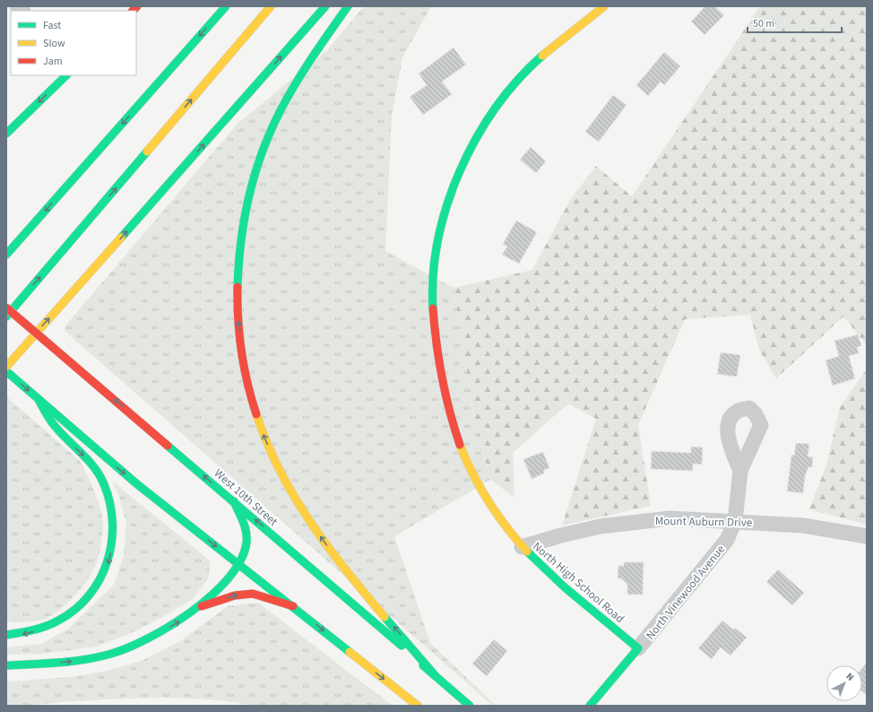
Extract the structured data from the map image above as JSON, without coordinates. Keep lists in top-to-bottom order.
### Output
{
  "streets": {
    "main road": ["West 10th Street", "North High School Road"],
    "street": ["Mount Auburn Drive", "North Vinewood Avenue"]
  },
  "crossings": [
    ["Mount Auburn Drive", "North High School Road"],
    ["Mount Auburn Drive", "North Vinewood Avenue"],
    ["North High School Road", "North Vinewood Avenue"]
  ],
  "legend": ["Fast", "Slow", "Jam"],
  "scale_bar": "50 m",
  "north": "top right"
}
